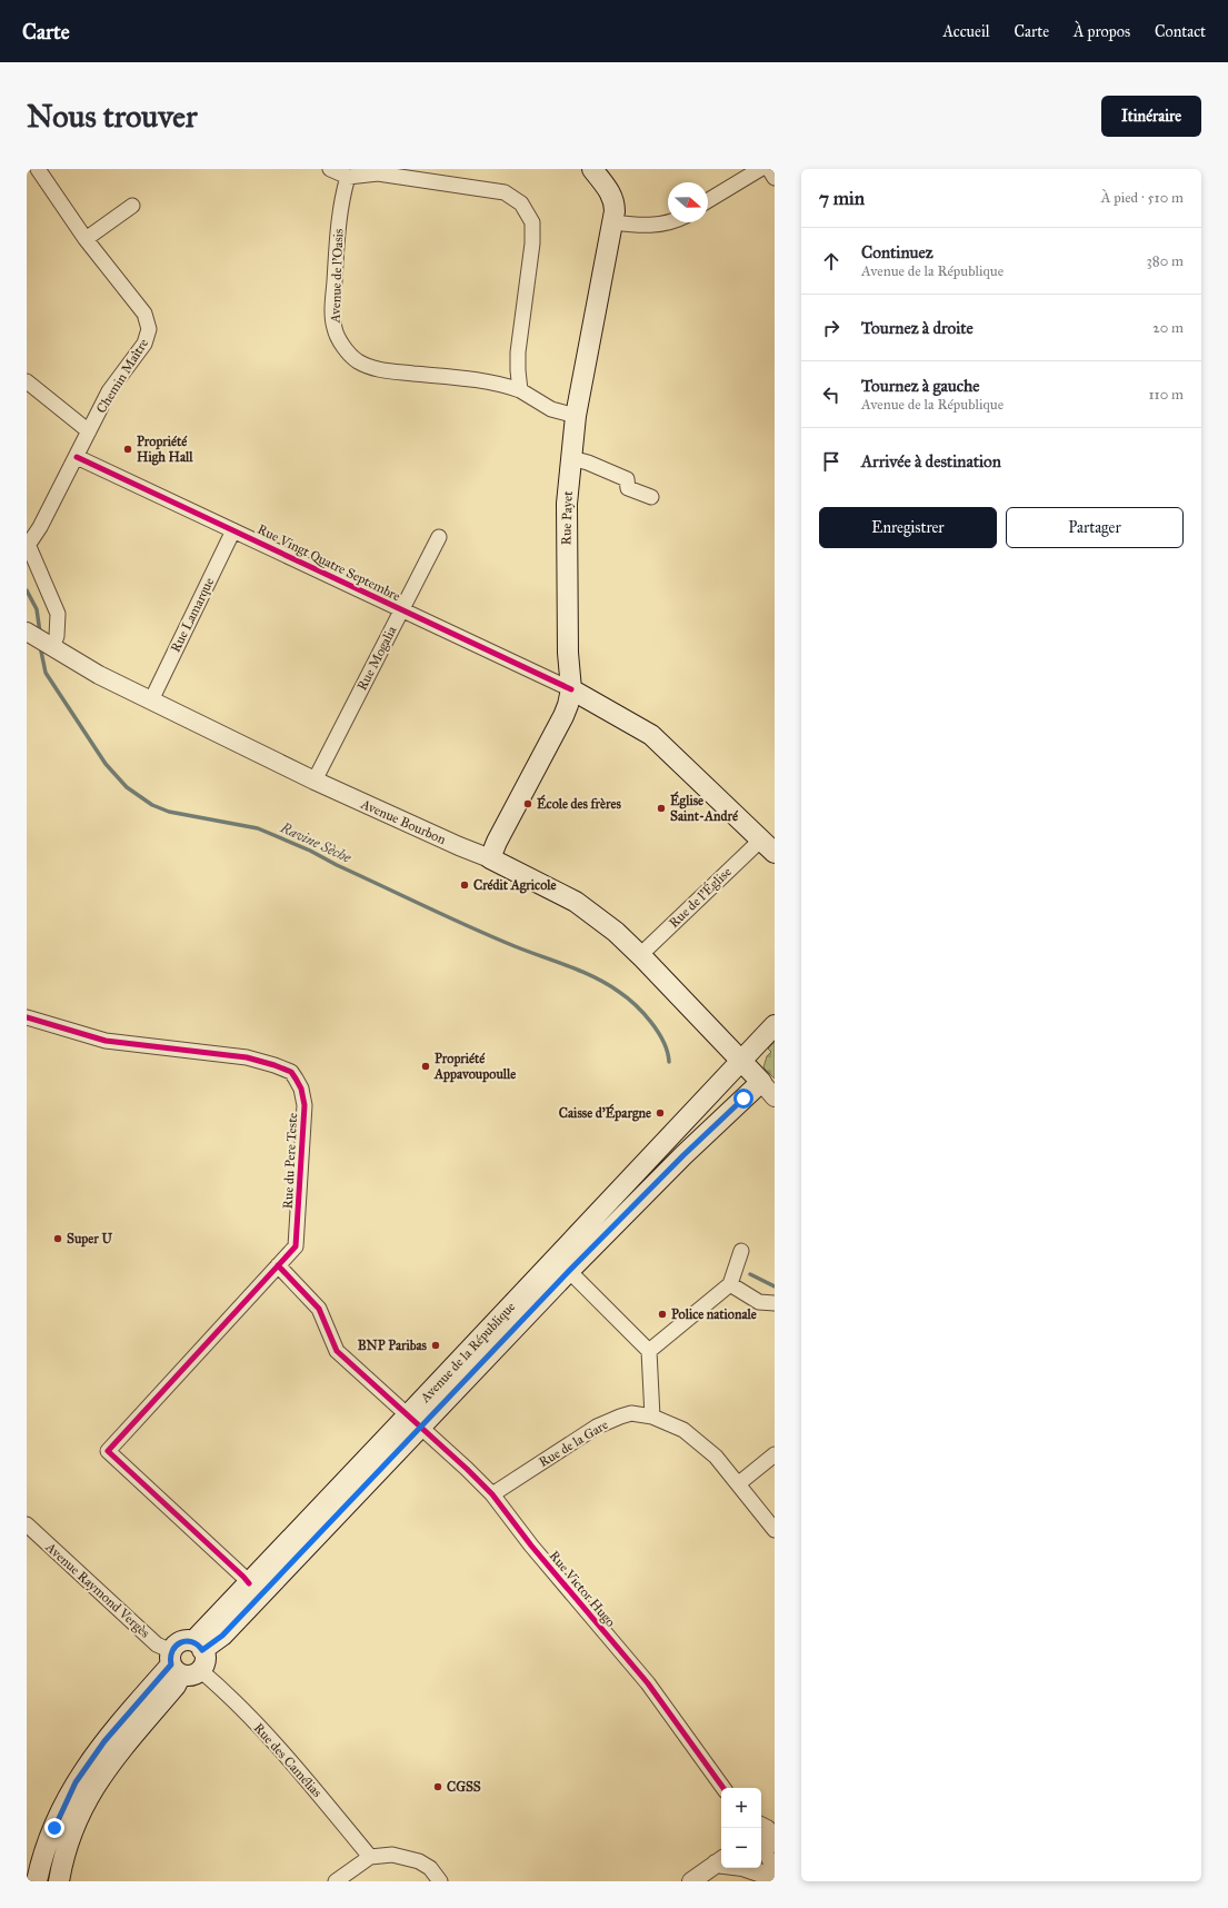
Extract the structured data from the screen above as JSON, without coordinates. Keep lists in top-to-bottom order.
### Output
{
  "streets": {
    "main road": ["Rue Payet", "Avenue Bourbon", "Avenue de la République"],
    "street": [
      "Avenue de l'Oasis",
      "Chemin Maître",
      "Rue Vingt Quatre Septembre",
      "Rue Lamarque",
      "Rue Mogalia",
      "Rue de l'Église",
      "Rue du Pere Teste",
      "Rue de la Gare",
      "Rue Victor Hugo",
      "Avenue Raymond Vergès",
      "Rue des Camélias"
    ]
  },
  "crossings": [
    ["Avenue de l'Oasis", "Rue Payet"],
    ["Chemin Maître", "Rue Vingt Quatre Septembre"],
    ["Rue Payet", "Rue Vingt Quatre Septembre"],
    ["Rue Payet", "Avenue Bourbon"],
    ["Rue Vingt Quatre Septembre", "Rue Lamarque"],
    ["Rue Vingt Quatre Septembre", "Rue Mogalia"],
    ["Rue Lamarque", "Avenue Bourbon"],
    ["Rue Mogalia", "Avenue Bourbon"],
    ["Avenue Bourbon", "Rue de l'Église"],
    ["Avenue Bourbon", "Avenue de la République"],
    ["Rue du Pere Teste", "Avenue de la République"],
    ["Rue du Pere Teste", "Rue Victor Hugo"],
    ["Avenue de la République", "Rue Victor Hugo"],
    ["Rue de la Gare", "Rue Victor Hugo"],
    ["Avenue Raymond Vergès", "Rue des Camélias"]
  ],
  "water": ["Ravine Sèche"],
  "places": [
    "Propriété High Hall",
    "École des frères",
    "Église Saint-André",
    "Crédit Agricole",
    "Propriété Appavoupoulle",
    "Caisse d'Épargne",
    "Super U",
    "Police nationale",
    "BNP Paribas",
    "CGSS"
  ],
  "north": "right",
  "page": {
    "header": "Carte",
    "nav": [
      "Accueil",
      "Carte",
      "À propos",
      "Contact"
    ],
    "buttons": [
      "Itinéraire",
      ["Enregistrer", "Partager"]
    ],
    "title": "Nous trouver",
    "heading": ["7 min", "À pied · 510 m"],
    "list": [
      ["Continuez", "Avenue de la République", "380 m"],
      ["Tournez à droite", "20 m"],
      ["Tournez à gauche", "Avenue de la République", "110 m"],
      "Arrivée à destination"
    ],
    "map_buttons": ["+", "−"]
  }
}
